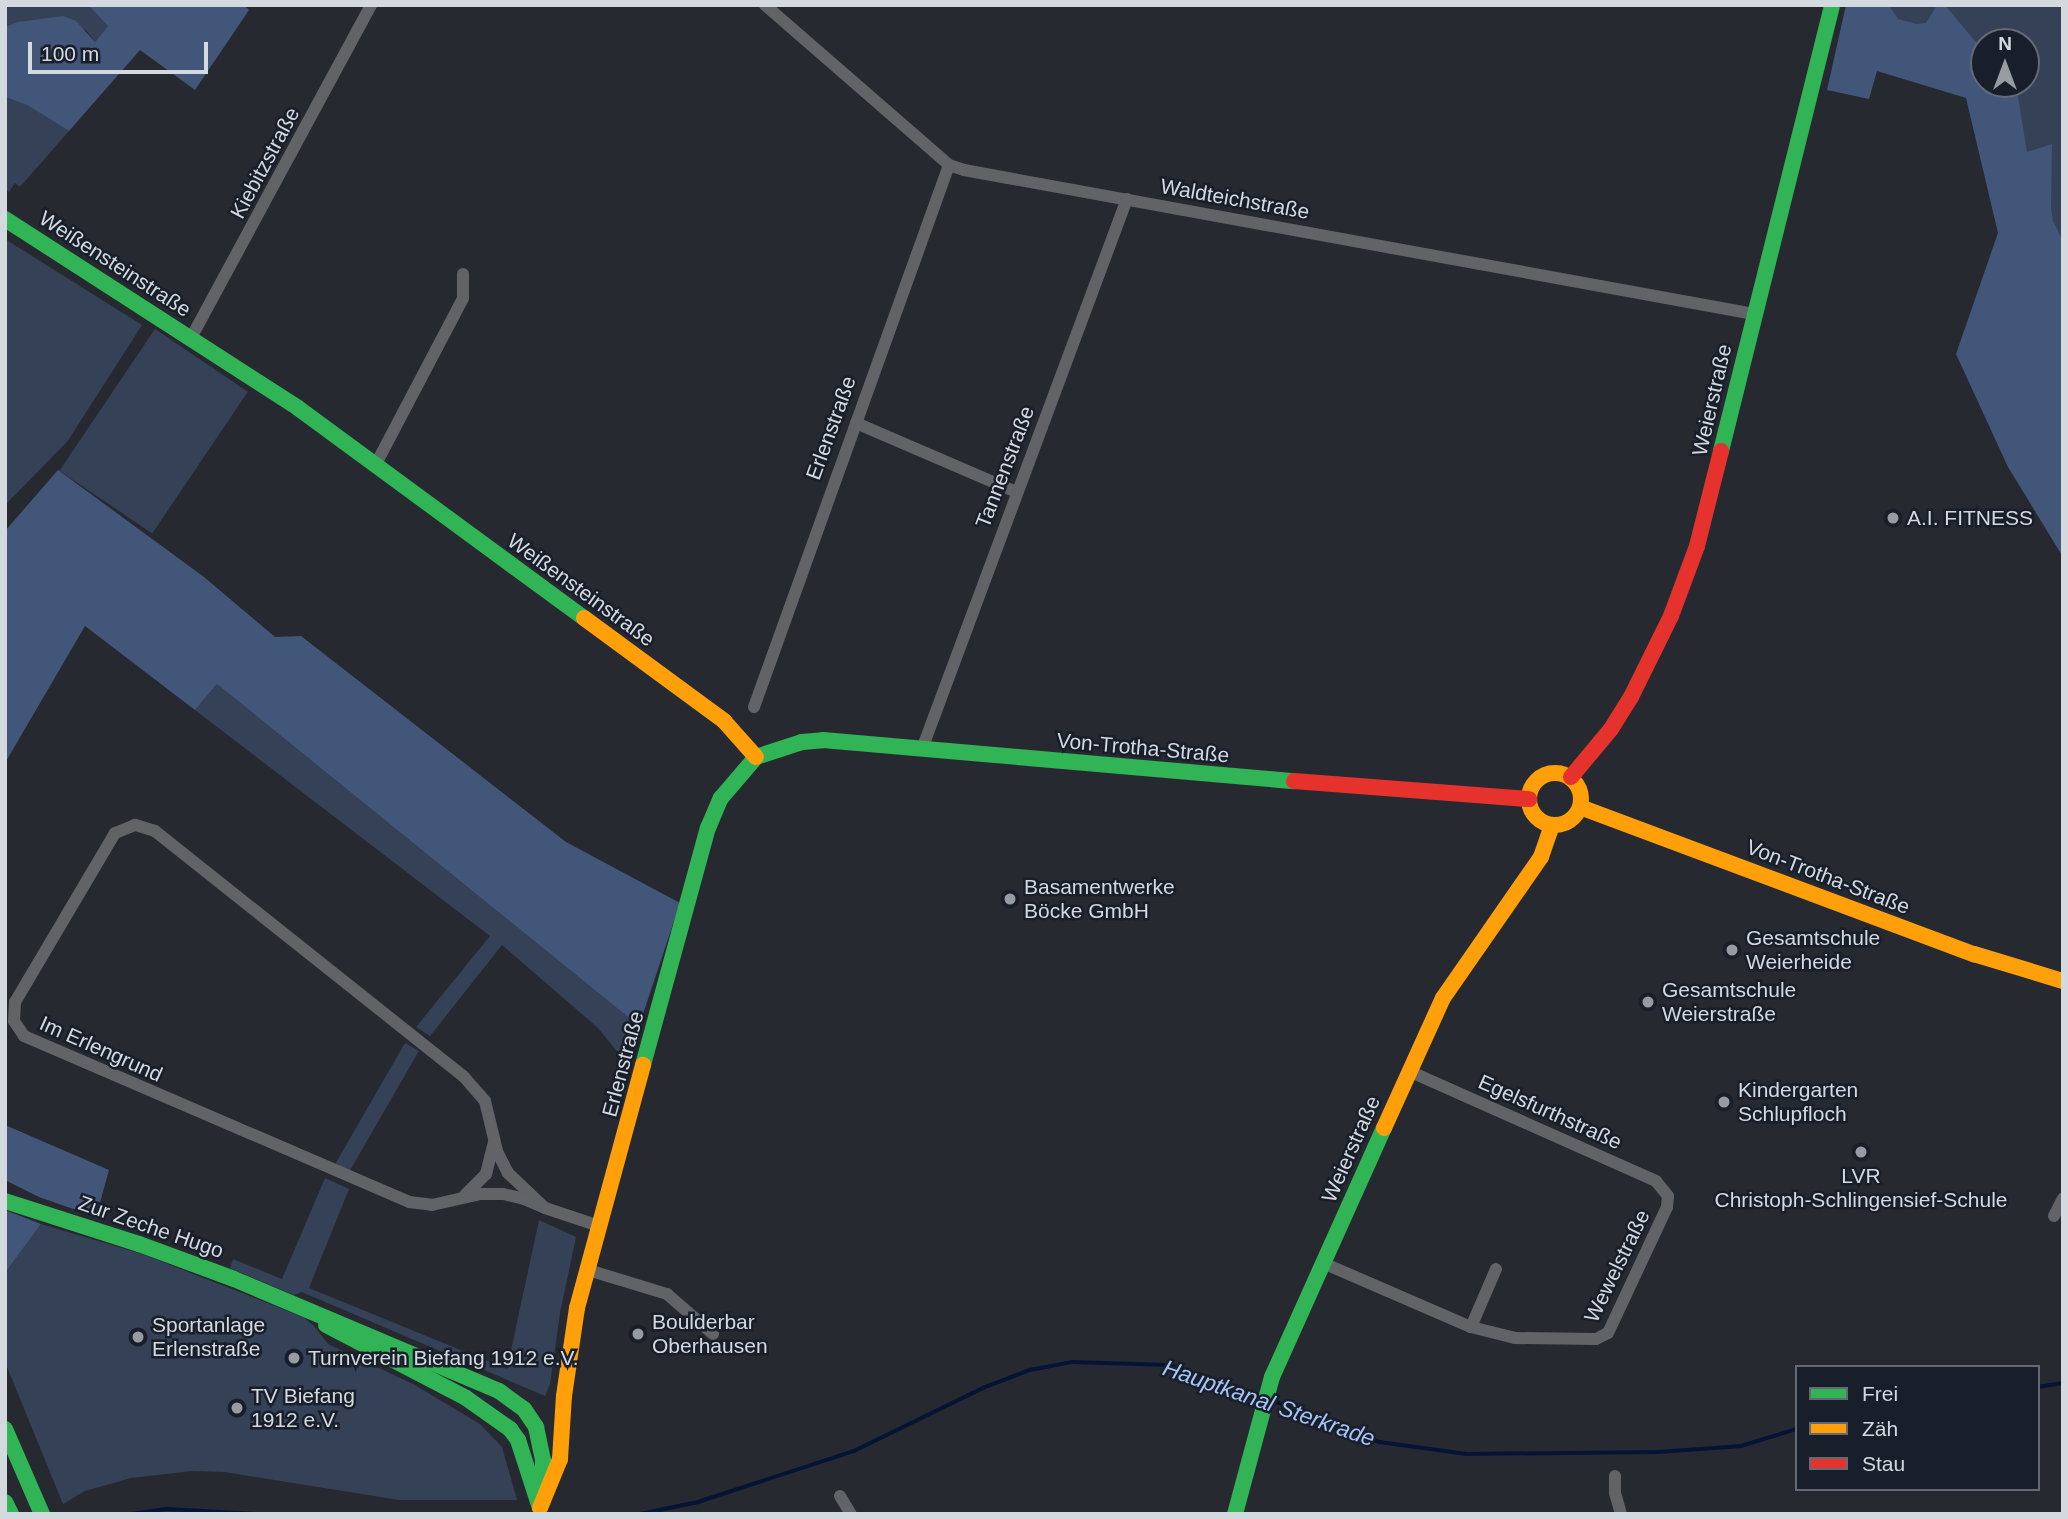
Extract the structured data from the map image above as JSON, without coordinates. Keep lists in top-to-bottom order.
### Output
{
  "streets": {
    "main road": [
      "Weißensteinstraße",
      "Weierstraße",
      "Erlenstraße",
      "Von-Trotha-Straße",
      "Zur Zeche Hugo"
    ],
    "street": [
      "Kiebitzstraße",
      "Waldteichstraße",
      "Tannenstraße",
      "Im Erlengrund",
      "Egelsfurthstraße",
      "Wewelstraße"
    ]
  },
  "crossings": [
    ["Kiebitzstraße", "Weißensteinstraße"],
    ["Waldteichstraße", "Weierstraße"],
    ["Waldteichstraße", "Erlenstraße"],
    ["Waldteichstraße", "Tannenstraße"],
    ["Weißensteinstraße", "Erlenstraße"],
    ["Weißensteinstraße", "Von-Trotha-Straße"],
    ["Weierstraße", "Von-Trotha-Straße"],
    ["Weierstraße", "Egelsfurthstraße"],
    ["Erlenstraße", "Von-Trotha-Straße"],
    ["Erlenstraße", "Im Erlengrund"],
    ["Tannenstraße", "Von-Trotha-Straße"],
    ["Egelsfurthstraße", "Wewelstraße"]
  ],
  "water": ["Hauptkanal Sterkrade"],
  "places": [
    "A.I. FITNESS",
    "Basamentwerke Böcke GmbH",
    "Gesamtschule Weierheide",
    "Gesamtschule Weierstraße",
    "Kindergarten Schlupfloch",
    "LVR Christoph-Schlingensief-Schule",
    "Boulderbar Oberhausen",
    "Sportanlage Erlenstraße",
    "Turnverein Biefang 1912 e.V.",
    "TV Biefang 1912 e.V."
  ],
  "legend": ["Frei", "Zäh", "Stau"],
  "scale_bar": "100 m",
  "north": "top"
}
